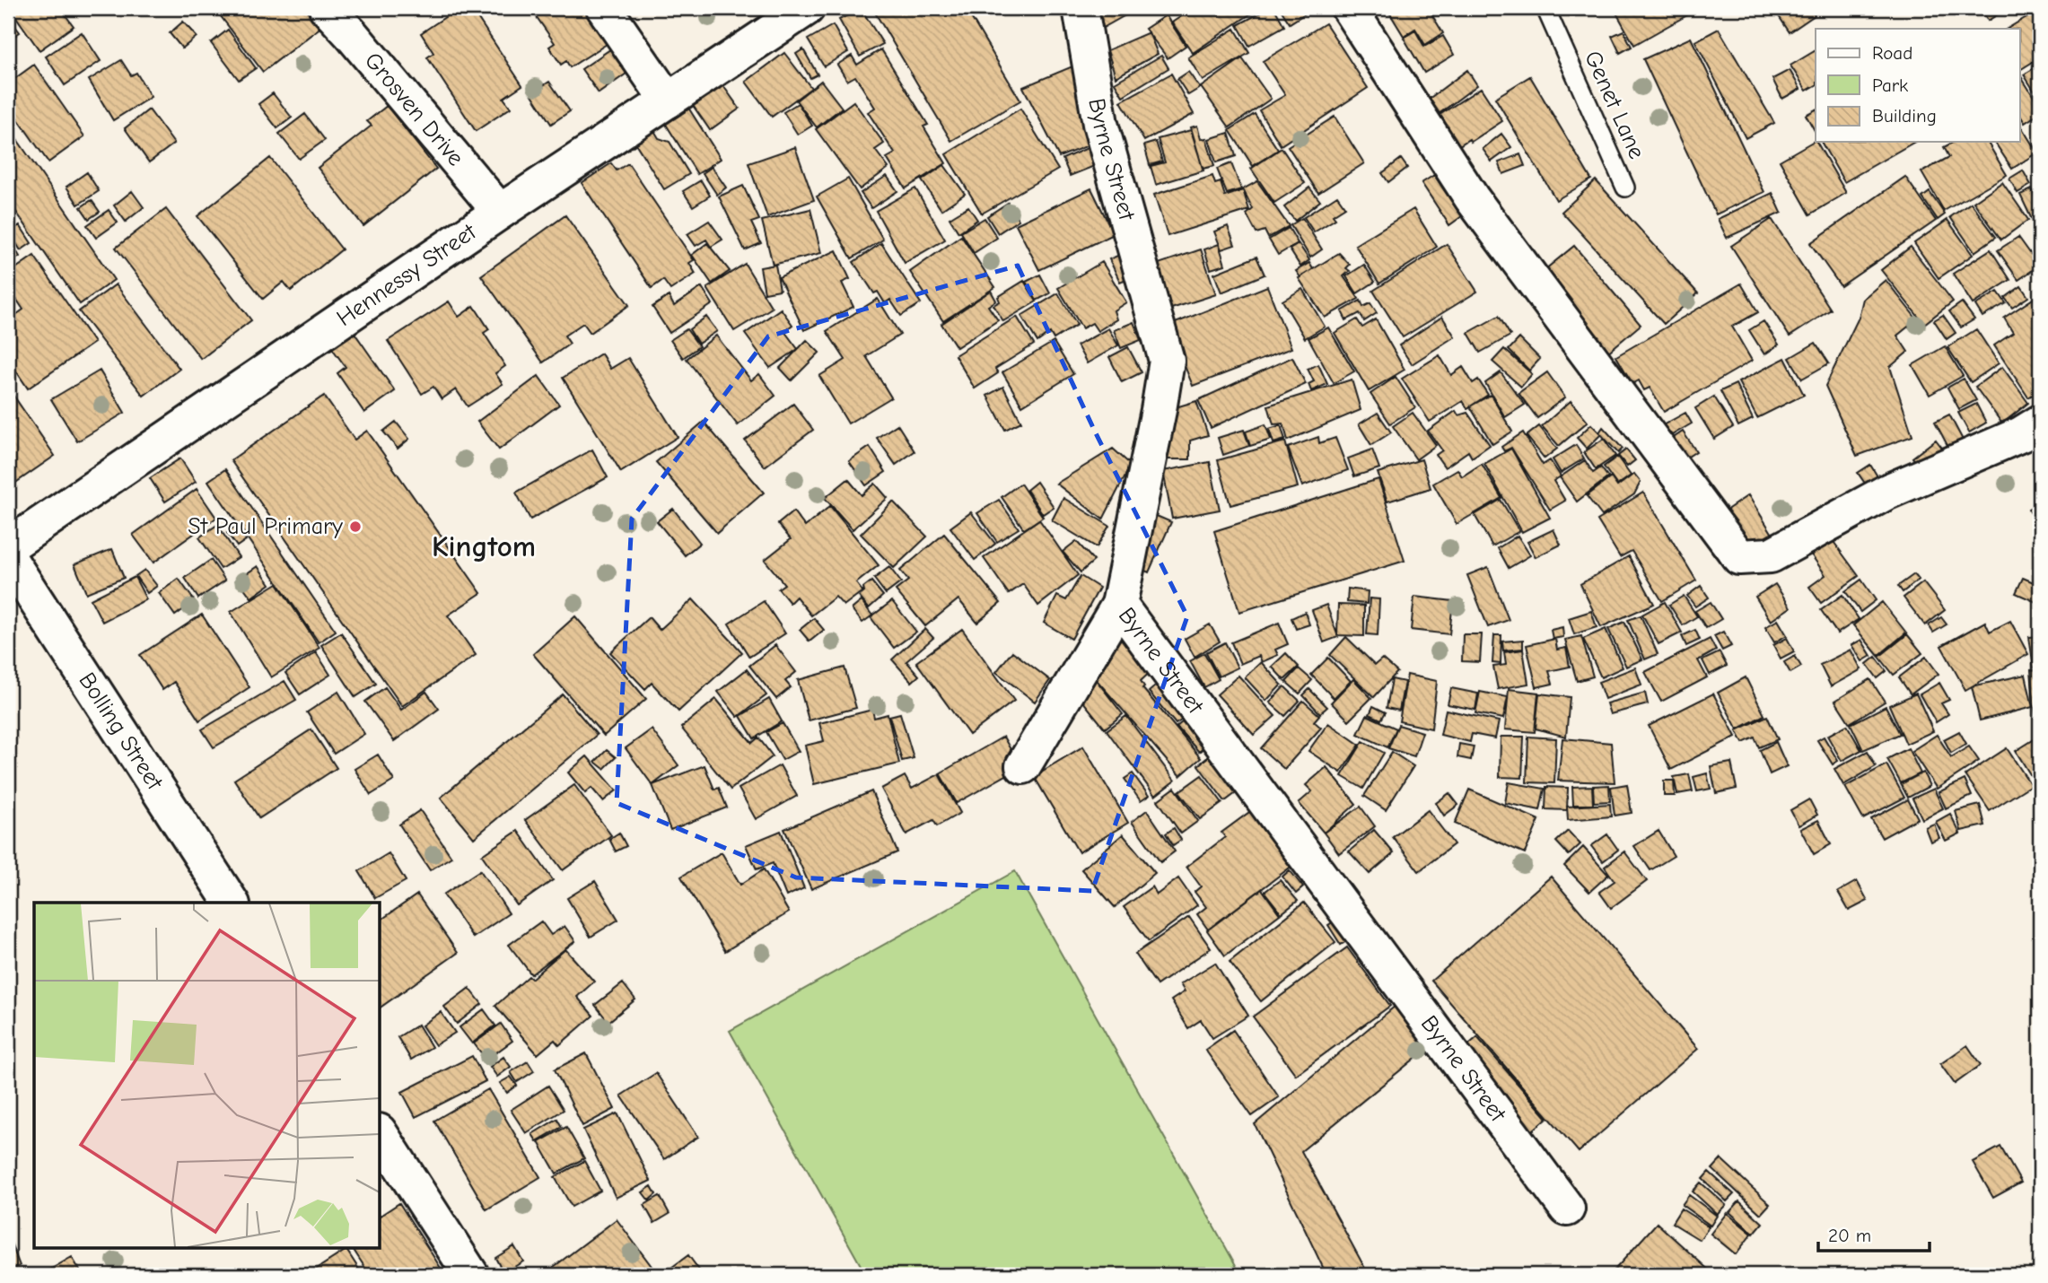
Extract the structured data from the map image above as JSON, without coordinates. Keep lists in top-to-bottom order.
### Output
{
  "streets": {
    "street": [
      "Grosven Drive",
      "Byrne Street",
      "Hennessy Street",
      "Bolling Street"
    ],
    "lane": ["Genet Lane"]
  },
  "crossings": [
    ["Grosven Drive", "Hennessy Street"]
  ],
  "districts": ["Kingtom"],
  "places": ["St Paul Primary"],
  "legend": ["Road", "Park", "Building"],
  "scale_bar": "20 m"
}
